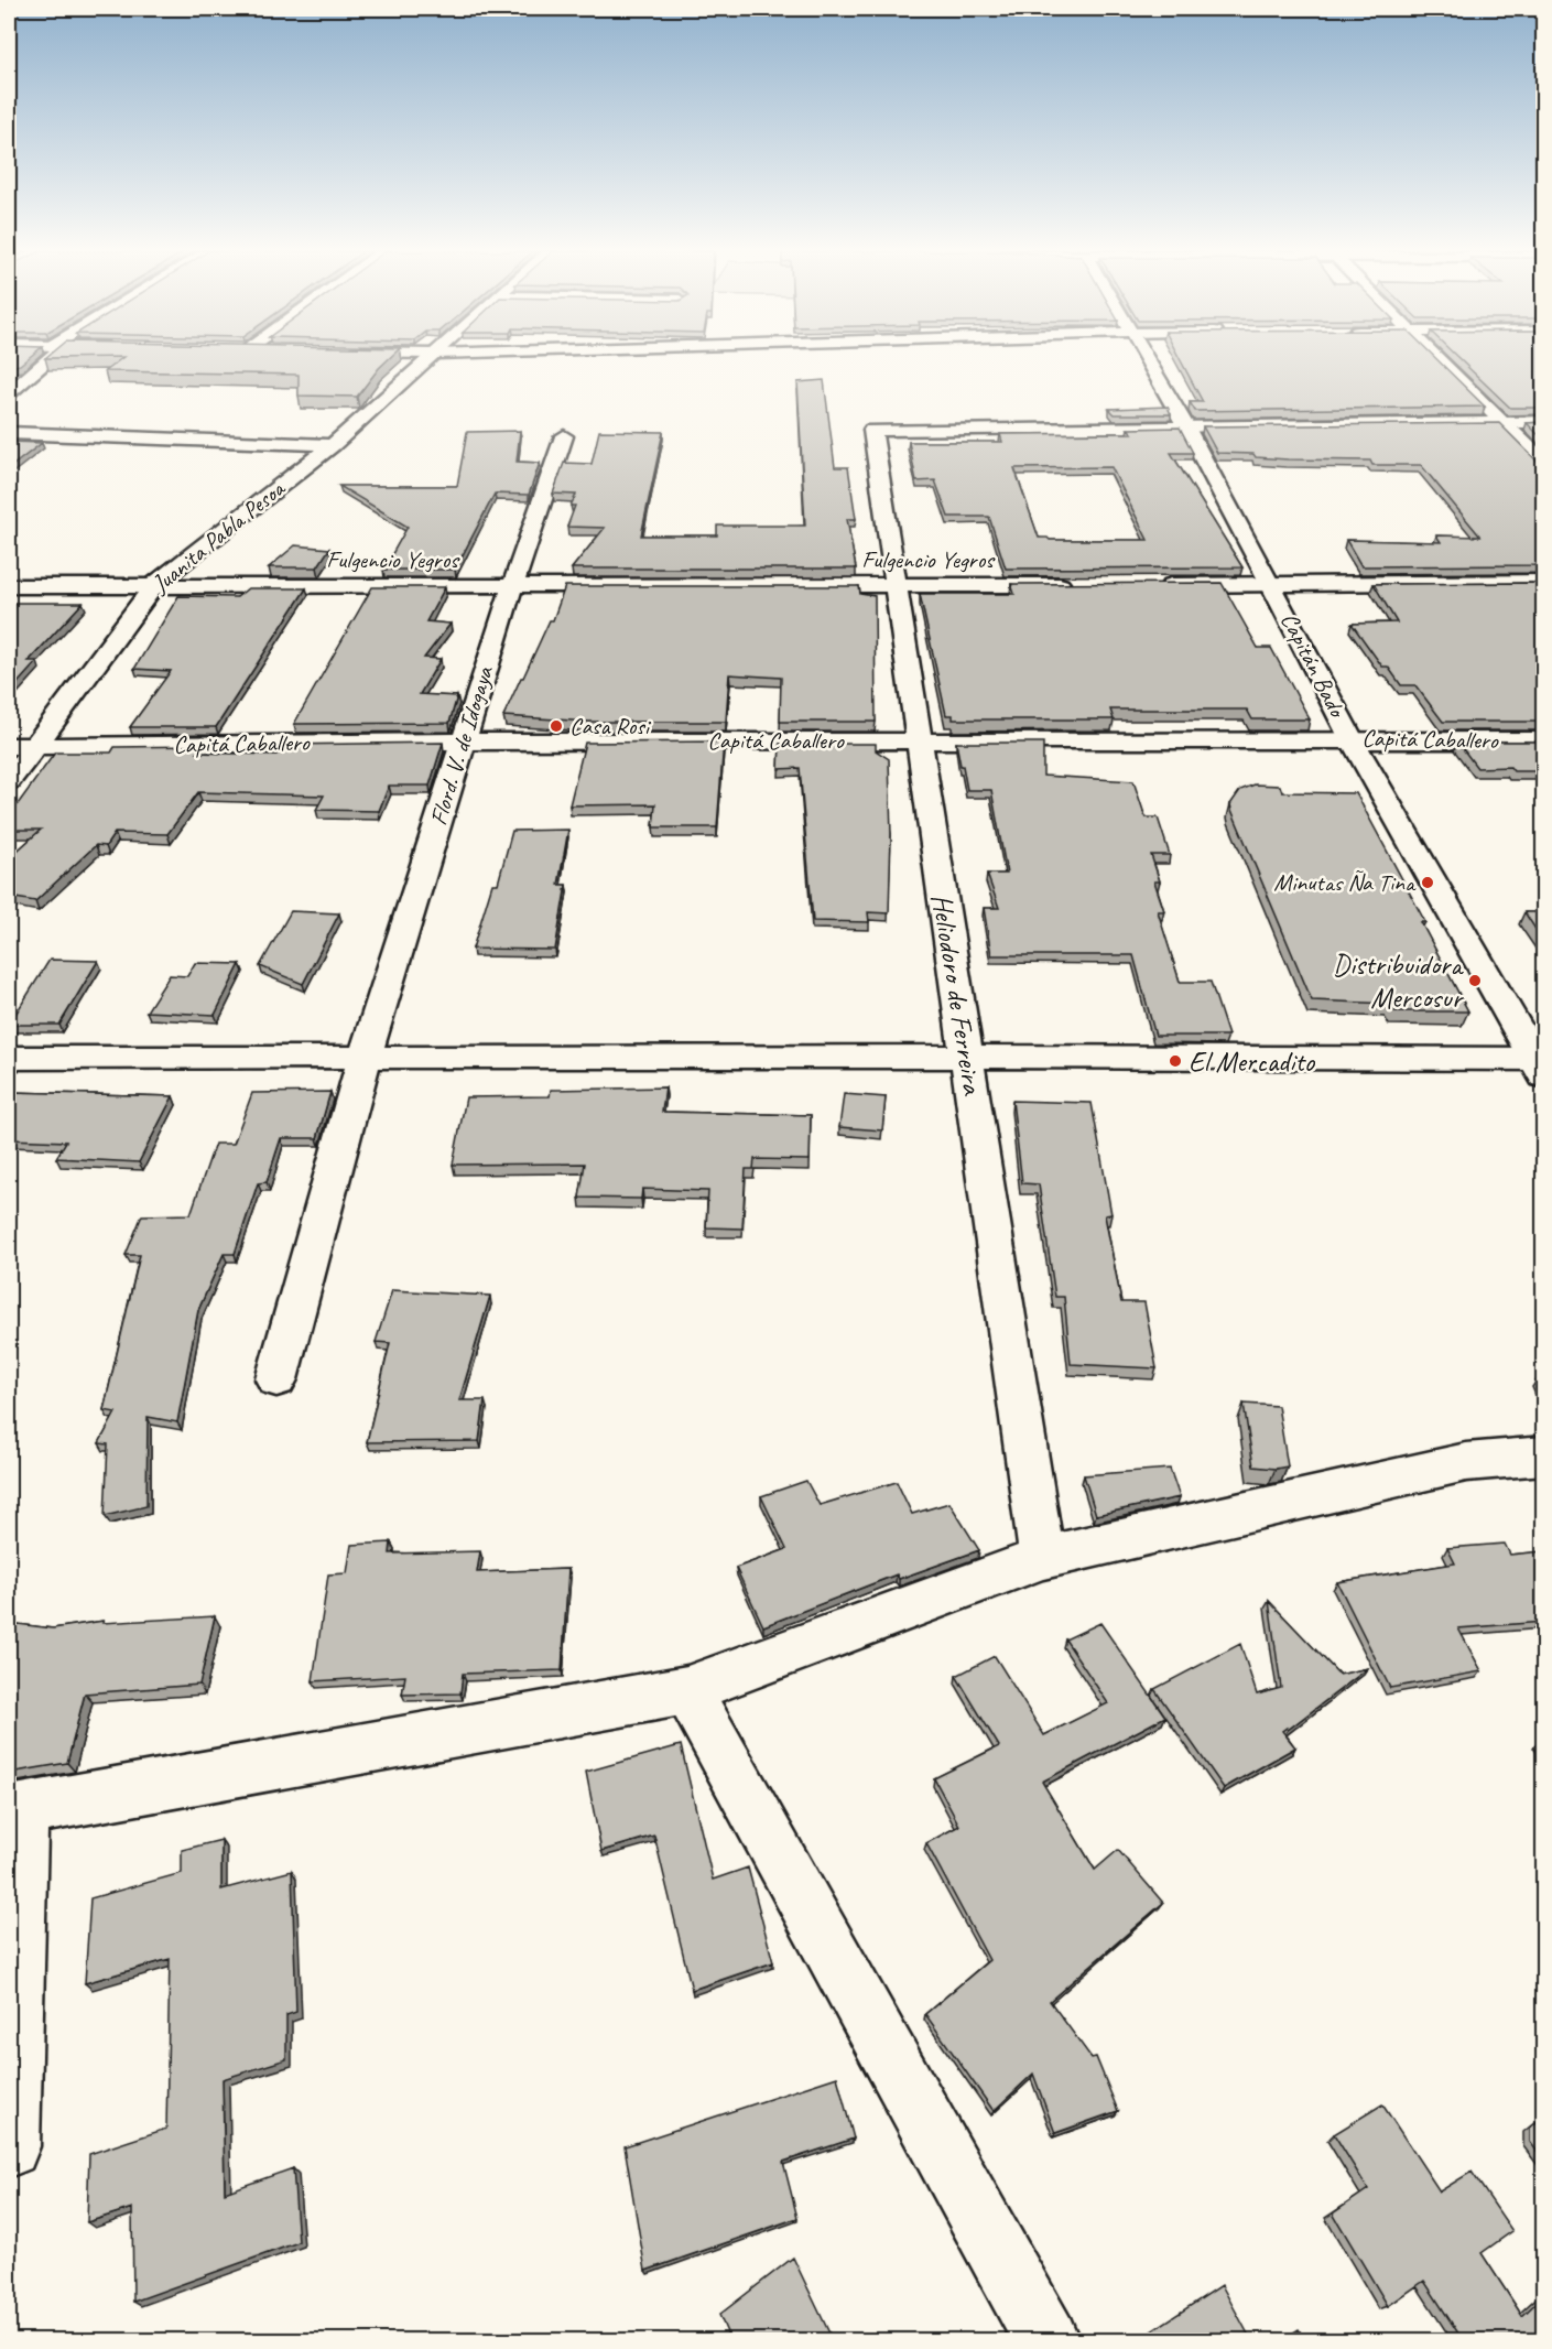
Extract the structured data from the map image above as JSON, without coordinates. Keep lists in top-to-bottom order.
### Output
{
  "streets": {
    "street": [
      "Juanita Pabla Pesoa",
      "Fulgencio Yegros",
      "Capitán Bado",
      "Capitá Caballero",
      "Flord. V. de Idogaya",
      "Heliodoro de Ferreira"
    ]
  },
  "crossings": [
    ["Juanita Pabla Pesoa", "Fulgencio Yegros"],
    ["Juanita Pabla Pesoa", "Capitá Caballero"],
    ["Fulgencio Yegros", "Flord. V. de Idogaya"],
    ["Fulgencio Yegros", "Heliodoro de Ferreira"],
    ["Capitán Bado", "Capitá Caballero"],
    ["Capitán Bado", "Heliodoro de Ferreira"],
    ["Capitá Caballero", "Flord. V. de Idogaya"],
    ["Capitá Caballero", "Heliodoro de Ferreira"]
  ],
  "places": [
    "Casa Rosi",
    "Minutas Ña Tina",
    "Distribuidora Mercosur",
    "El Mercadito"
  ]
}
